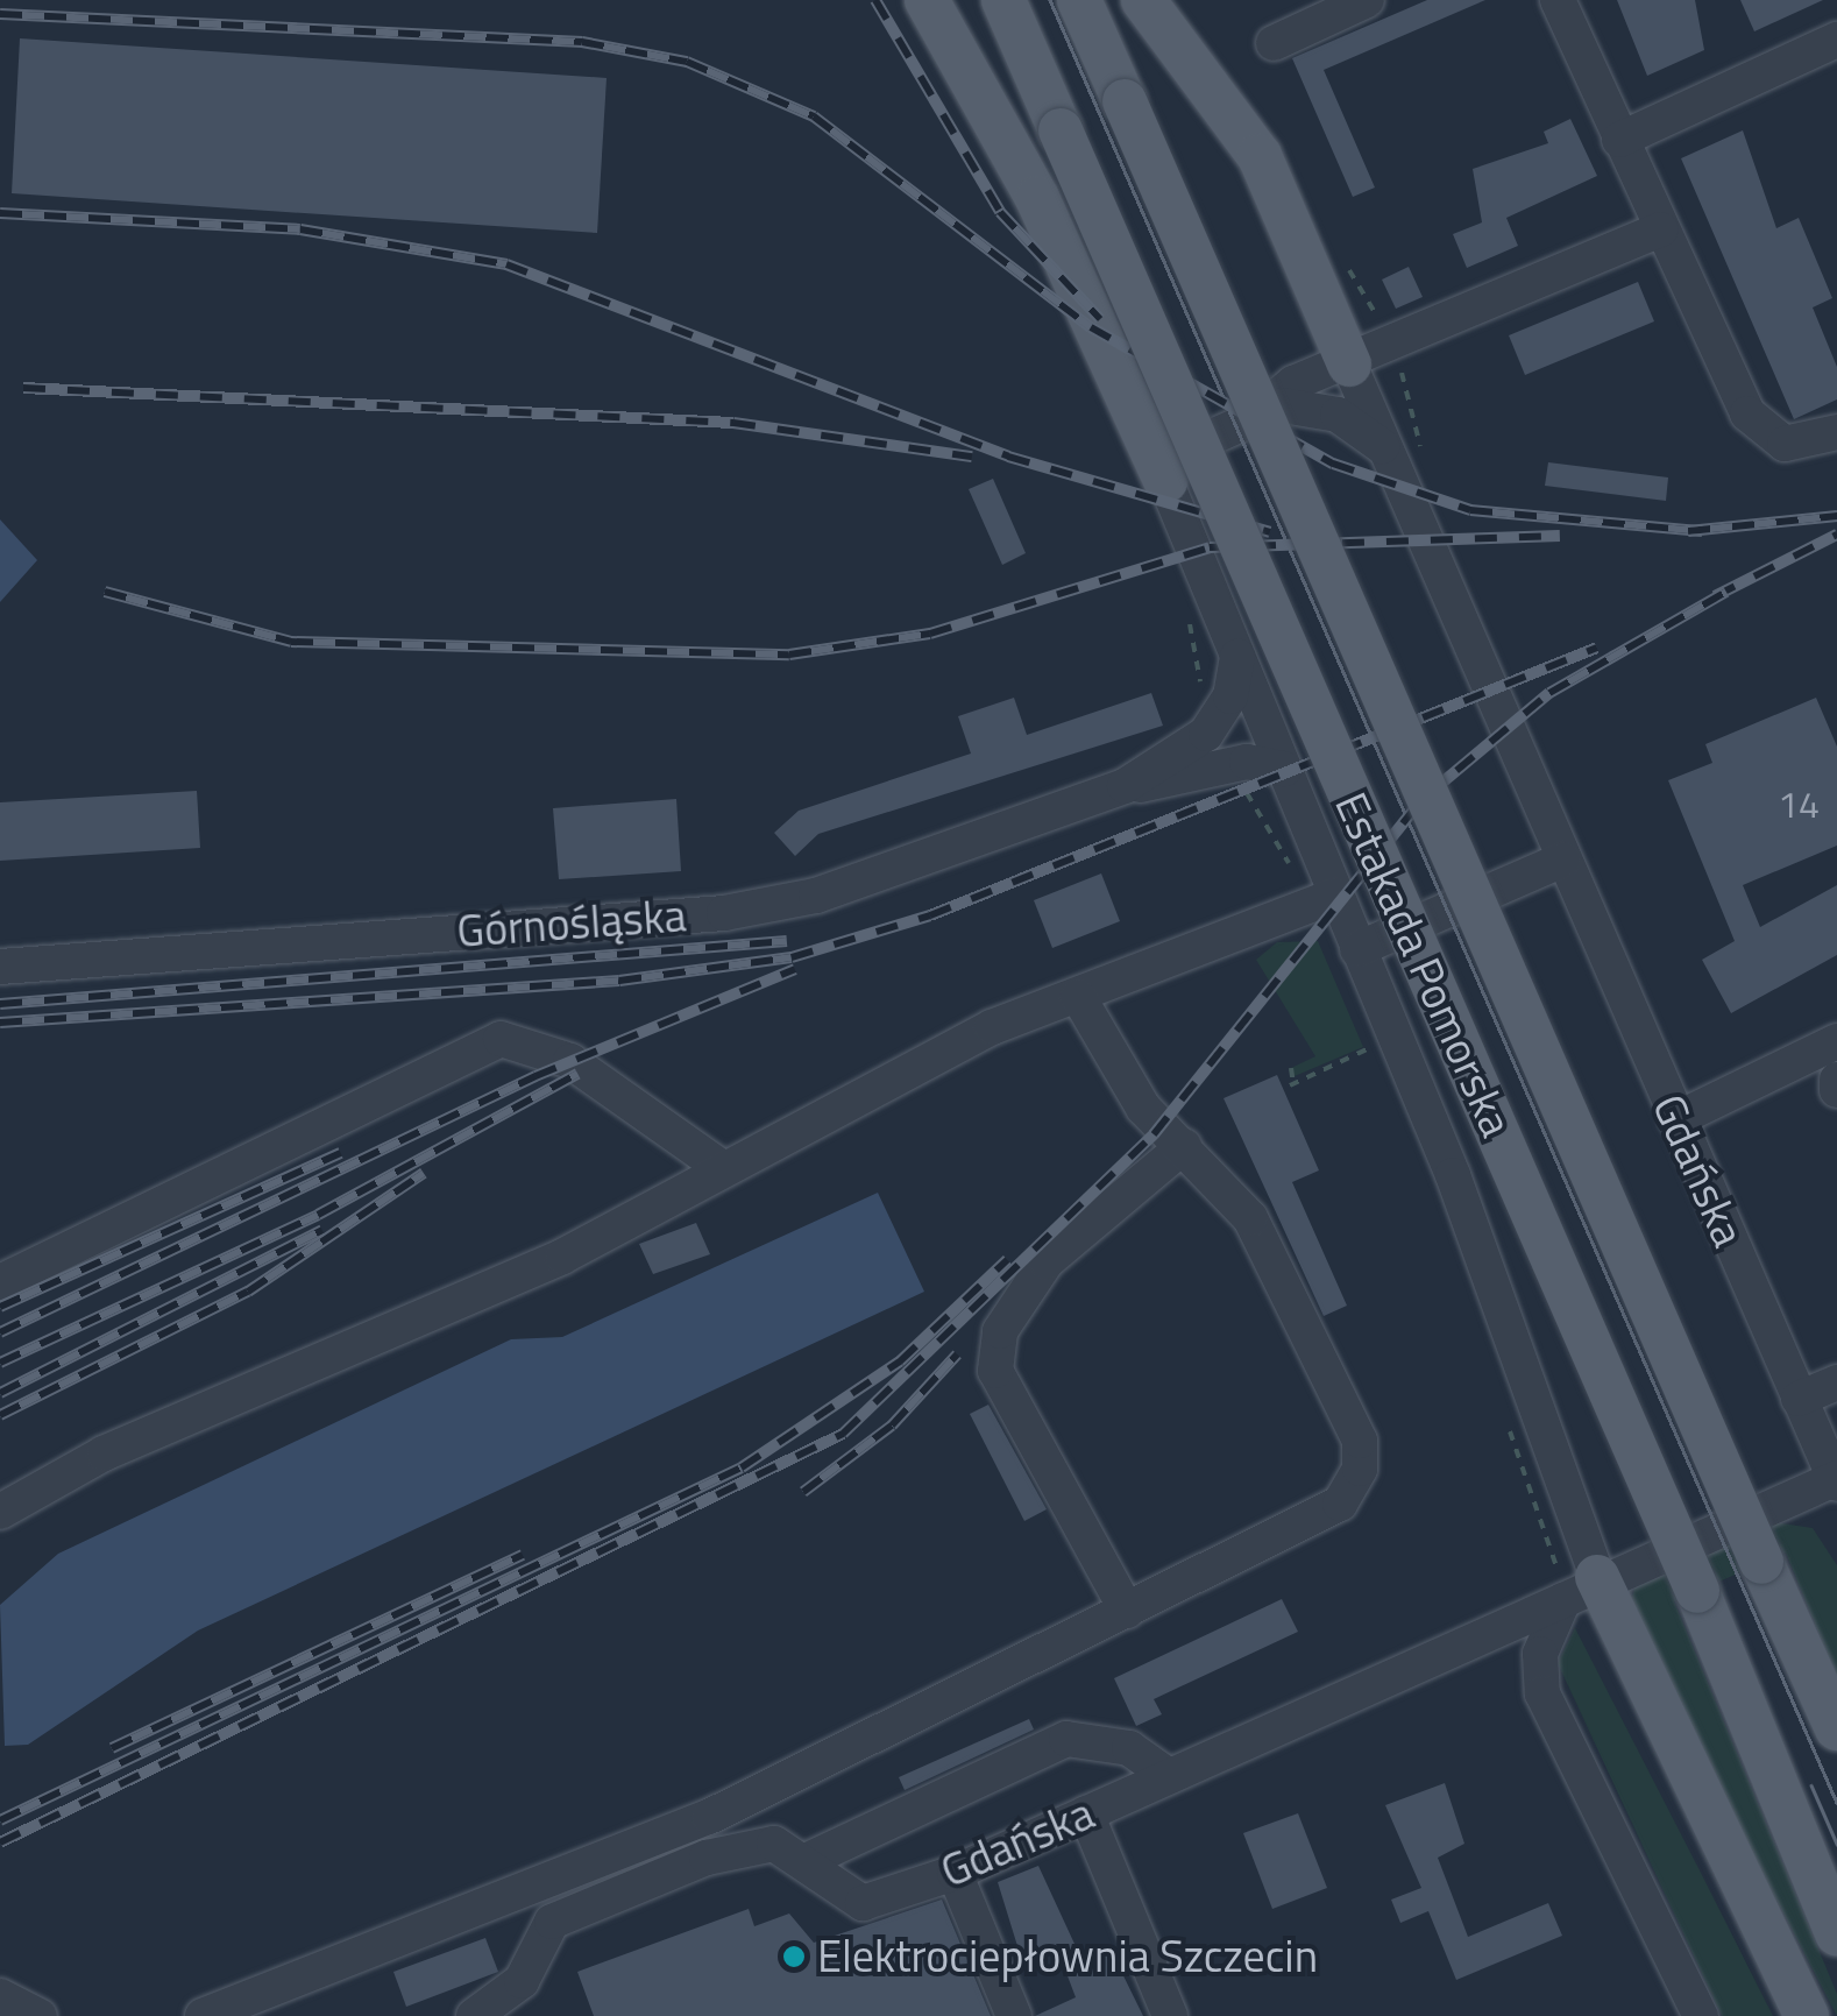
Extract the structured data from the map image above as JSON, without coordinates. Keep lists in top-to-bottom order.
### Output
{
  "streets": {
    "main road": ["Estakada Pomorska"],
    "street": ["Górnośląska", "Gdańska"]
  },
  "places": ["Elektrociepłownia Szczecin"],
  "house_numbers": ["14"]
}
